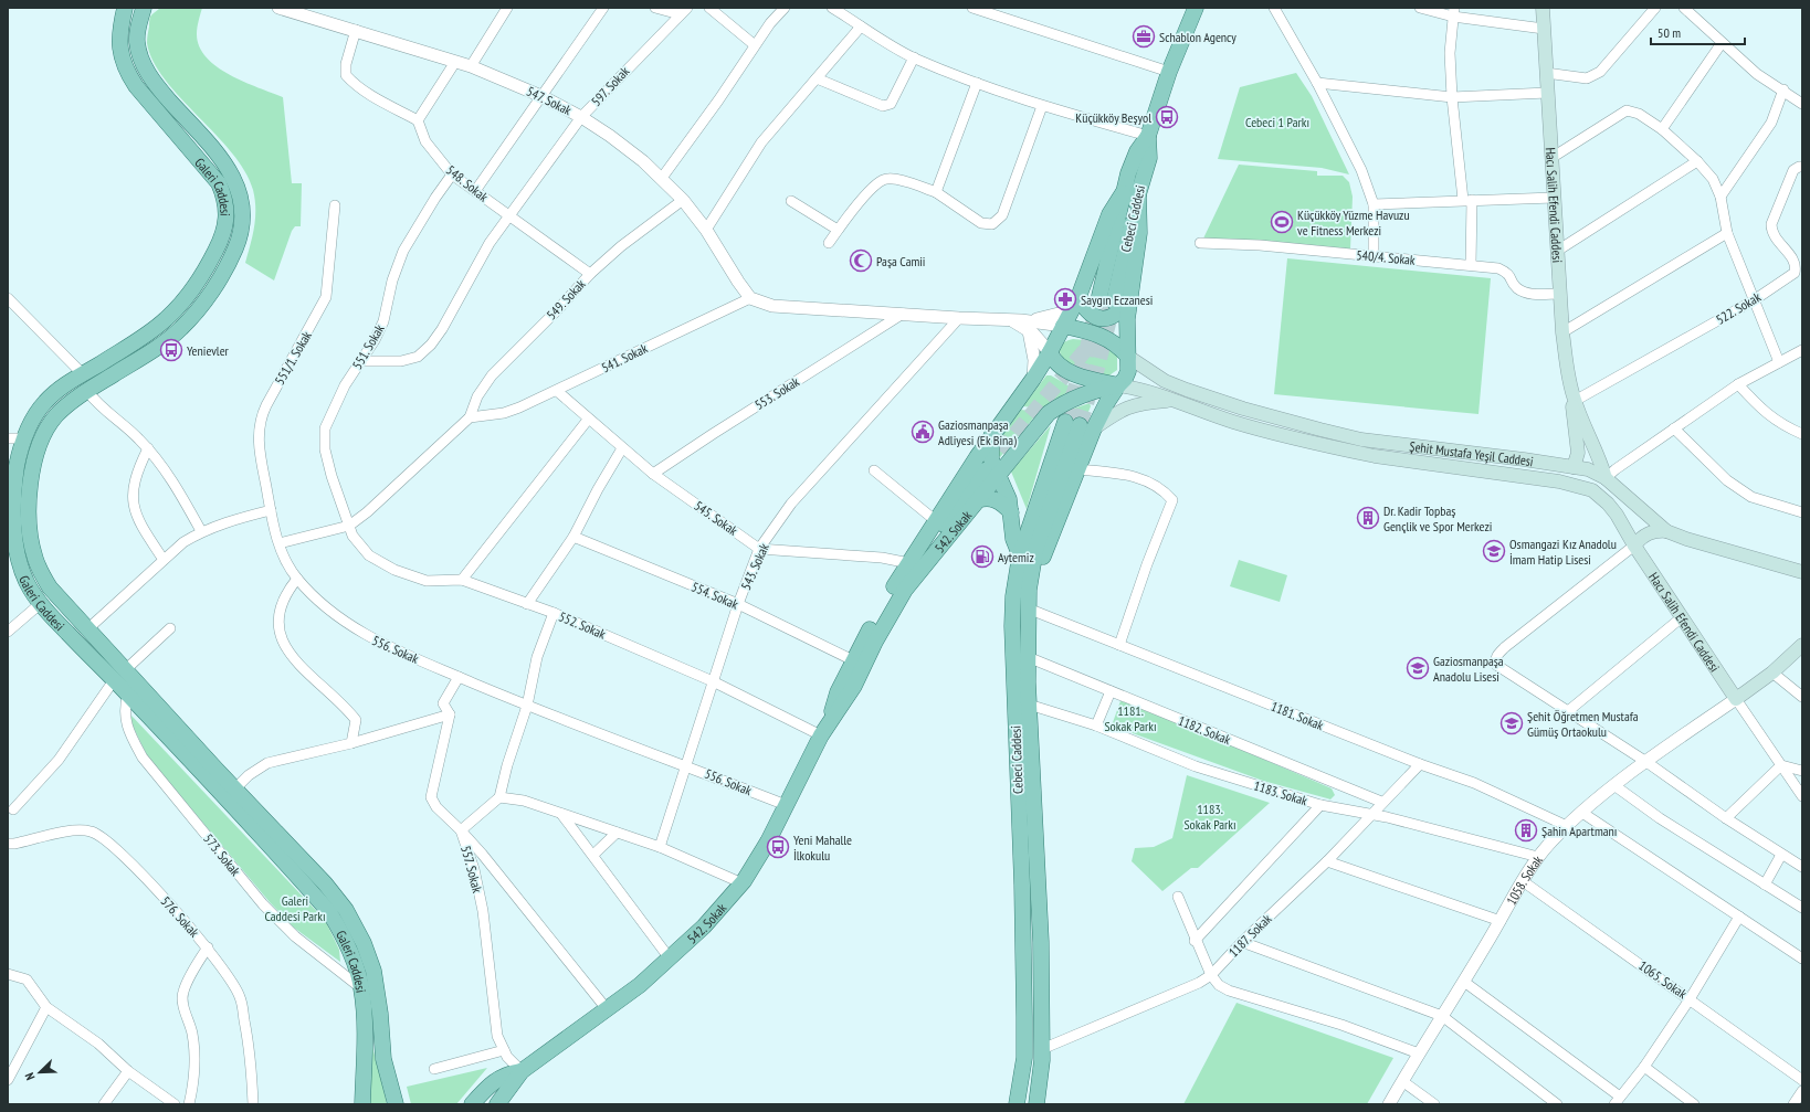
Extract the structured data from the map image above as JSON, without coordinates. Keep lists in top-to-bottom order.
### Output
{
  "streets": {
    "main road": [
      "Galeri Caddesi",
      "Hacı Salih Efendi Caddesi",
      "Cebeci Caddesi",
      "Şehit Mustafa Yeşil Caddesi",
      "542. Sokak",
      "1058. Sokak"
    ],
    "street": [
      "597. Sokak",
      "547. Sokak",
      "548. Sokak",
      "540/4. Sokak",
      "549. Sokak",
      "522. Sokak",
      "551. Sokak",
      "551/1. Sokak",
      "541. Sokak",
      "553. Sokak",
      "545. Sokak",
      "543. Sokak",
      "554. Sokak",
      "552. Sokak",
      "556. Sokak",
      "1181. Sokak",
      "1182. Sokak",
      "1183. Sokak",
      "573. Sokak",
      "557. Sokak",
      "576. Sokak",
      "1187. Sokak",
      "1065. Sokak"
    ]
  },
  "crossings": [
    ["597. Sokak", "547. Sokak"],
    ["597. Sokak", "548. Sokak"],
    ["597. Sokak", "551. Sokak"],
    ["547. Sokak", "549. Sokak"],
    ["547. Sokak", "541. Sokak"],
    ["548. Sokak", "549. Sokak"],
    ["548. Sokak", "551. Sokak"],
    ["Galeri Caddesi", "573. Sokak"],
    ["Hacı Salih Efendi Caddesi", "540/4. Sokak"],
    ["Hacı Salih Efendi Caddesi", "522. Sokak"],
    ["Hacı Salih Efendi Caddesi", "Şehit Mustafa Yeşil Caddesi"],
    ["Hacı Salih Efendi Caddesi", "1058. Sokak"],
    ["Cebeci Caddesi", "Şehit Mustafa Yeşil Caddesi"],
    ["Cebeci Caddesi", "542. Sokak"],
    ["Cebeci Caddesi", "1181. Sokak"],
    ["Cebeci Caddesi", "1182. Sokak"],
    ["Cebeci Caddesi", "1183. Sokak"],
    ["Cebeci Caddesi", "1187. Sokak"],
    ["549. Sokak", "541. Sokak"],
    ["551. Sokak", "552. Sokak"],
    ["551/1. Sokak", "556. Sokak"],
    ["541. Sokak", "545. Sokak"],
    ["553. Sokak", "545. Sokak"],
    ["Şehit Mustafa Yeşil Caddesi", "542. Sokak"],
    ["545. Sokak", "543. Sokak"],
    ["542. Sokak", "554. Sokak"],
    ["542. Sokak", "552. Sokak"],
    ["542. Sokak", "556. Sokak"],
    ["542. Sokak", "557. Sokak"],
    ["543. Sokak", "554. Sokak"],
    ["543. Sokak", "552. Sokak"],
    ["543. Sokak", "556. Sokak"],
    ["556. Sokak", "557. Sokak"],
    ["1181. Sokak", "1058. Sokak"],
    ["1181. Sokak", "1187. Sokak"],
    ["1182. Sokak", "1187. Sokak"],
    ["1183. Sokak", "1058. Sokak"],
    ["1183. Sokak", "1187. Sokak"],
    ["1058. Sokak", "1065. Sokak"]
  ],
  "parks": [
    "Cebeci 1 Parkı",
    "1181. Sokak Parkı",
    "1183. Sokak Parkı",
    "Galeri Caddesi Parkı"
  ],
  "places": {
    "office": ["Schablon Agency"],
    "bus stop": ["Küçükköy Beşyol", "Yenievler", "Yeni Mahalle İlkokulu"],
    "sports": ["Küçükköy Yüzme Havuzu ve Fitness Merkezi"],
    "mosque": ["Paşa Camii"],
    "pharmacy": ["Saygın Eczanesi"],
    "public building": ["Gaziosmanpaşa Adliyesi (Ek Bina)"],
    "building": ["Dr. Kadir Topbaş Gençlik ve Spor Merkezi", "Şahin Apartmanı"],
    "school or university": ["Osmangazi Kız Anadolu İmam Hatip Lisesi", "Gaziosmanpaşa Anadolu Lisesi", "Şehit Öğretmen Mustafa Gümüş Ortaokulu"],
    "fuel station": ["Aytemiz"]
  },
  "scale_bar": "50 m",
  "north": "bottom left"
}
